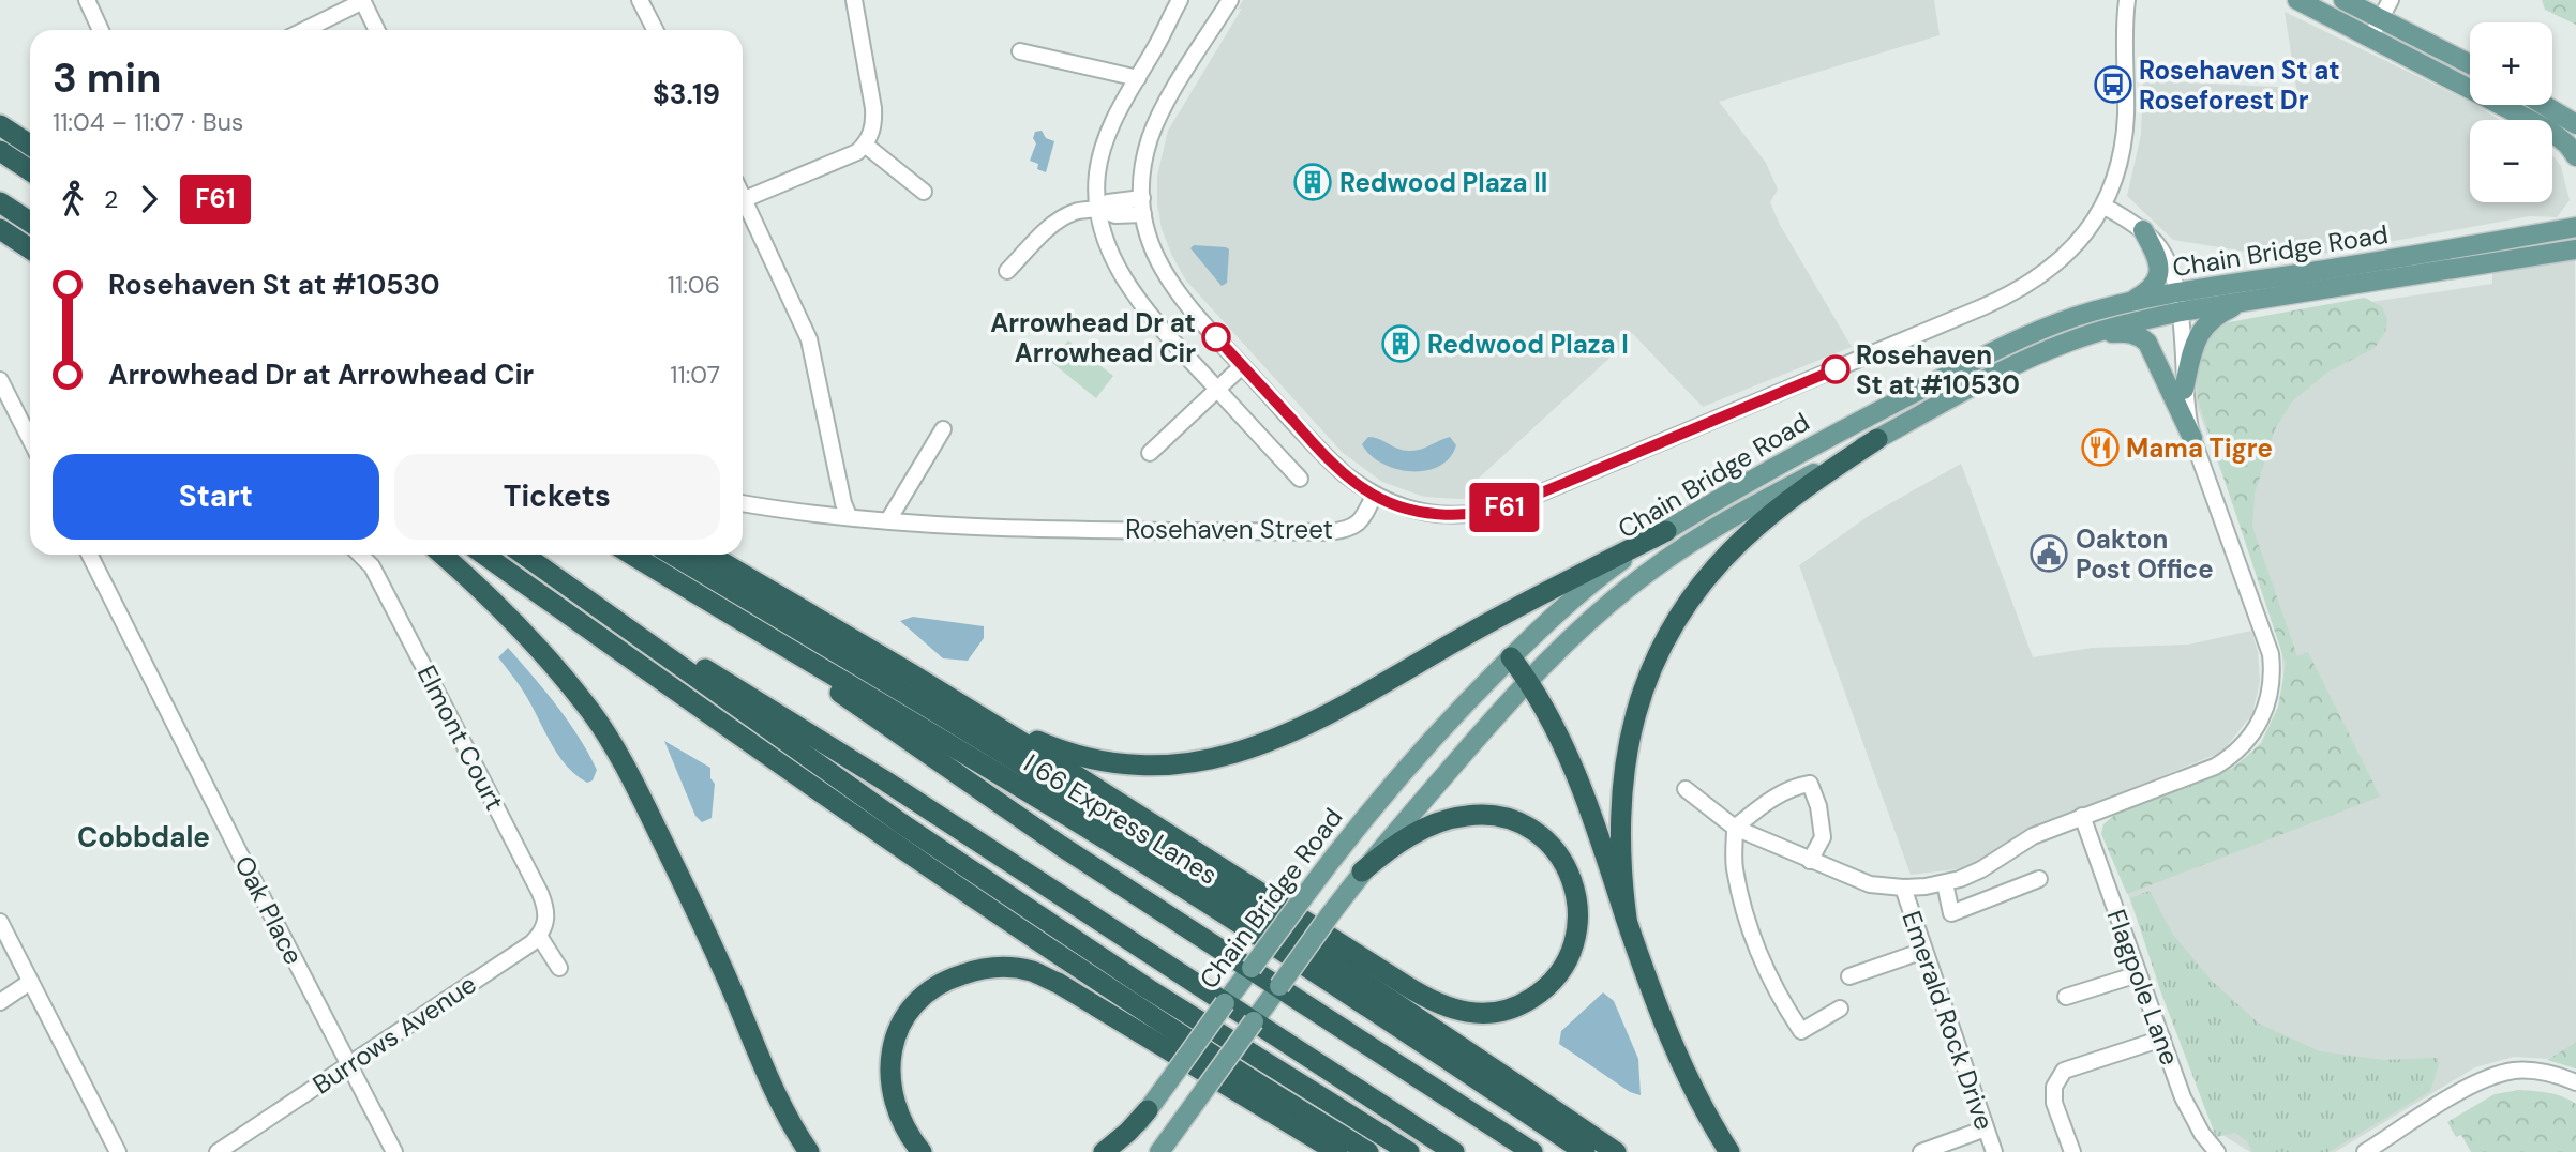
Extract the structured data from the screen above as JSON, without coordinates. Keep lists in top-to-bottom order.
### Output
{
  "streets": {
    "highway": ["I 66 Express Lanes"],
    "main road": ["Chain Bridge Road"],
    "street": [
      "Rosehaven Street",
      "Elmont Court",
      "Oak Place",
      "Flagpole Lane",
      "Emerald Rock Drive",
      "Burrows Avenue"
    ]
  },
  "crossings": [
    ["Elmont Court", "Burrows Avenue"],
    ["Oak Place", "Burrows Avenue"]
  ],
  "districts": ["Cobbdale"],
  "places": {
    "bus stop": ["Rosehaven St at Roseforest Dr"],
    "building": ["Redwood Plaza II", "Redwood Plaza I"],
    "other": ["Arrowhead Dr at Arrowhead Cir", "Rosehaven St at #10530"],
    "restaurant": ["Mama Tigre"],
    "public building": ["Oakton Post Office"]
  },
  "lines": ["bus line F61"],
  "page": {
    "on_map": "F61",
    "map_buttons": ["+", "−"],
    "heading": ["3 min", "11:04 – 11:07 · Bus", "$3.19"],
    "legs": ["2", "F61"],
    "list": [
      {
        "name": "Rosehaven St at #10530",
        "value": "11:06"
      },
      {
        "name": "Arrowhead Dr at Arrowhead Cir",
        "value": "11:07"
      }
    ],
    "buttons": ["Start", "Tickets"]
  }
}
